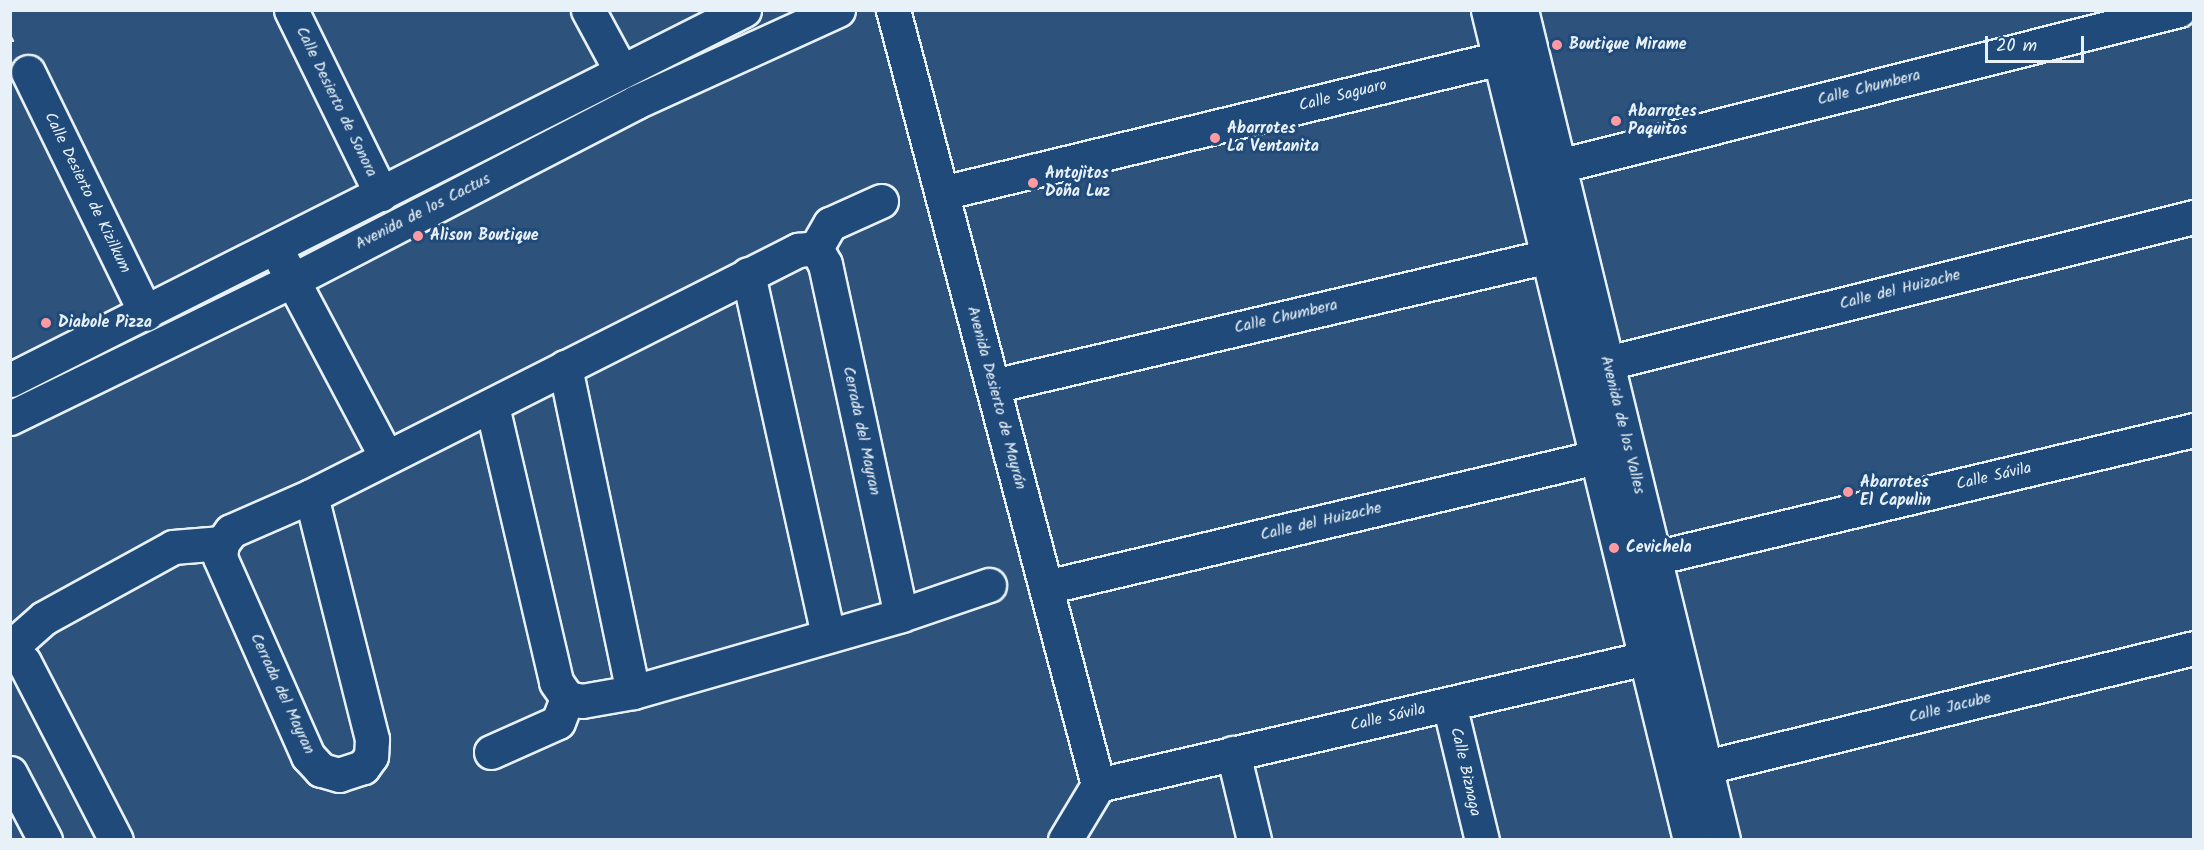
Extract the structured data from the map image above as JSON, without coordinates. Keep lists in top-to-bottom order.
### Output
{
  "streets": {
    "street": [
      "Calle Chumbera",
      "Calle Saguaro",
      "Calle Desierto de Sonora",
      "Calle Desierto de Kizilkum",
      "Avenida de los Cactus",
      "Calle del Huizache",
      "Avenida Desierto de Mayrán",
      "Avenida de los Valles",
      "Cerrada del Mayran",
      "Calle Sávila",
      "Calle Jacube",
      "Calle Biznaga"
    ]
  },
  "crossings": [
    ["Calle Chumbera", "Avenida Desierto de Mayrán"],
    ["Calle Chumbera", "Avenida de los Valles"],
    ["Calle Saguaro", "Avenida Desierto de Mayrán"],
    ["Calle Saguaro", "Avenida de los Valles"],
    ["Calle del Huizache", "Avenida Desierto de Mayrán"],
    ["Calle del Huizache", "Avenida de los Valles"],
    ["Avenida Desierto de Mayrán", "Calle Sávila"],
    ["Avenida de los Valles", "Calle Sávila"],
    ["Avenida de los Valles", "Calle Jacube"],
    ["Calle Sávila", "Calle Biznaga"]
  ],
  "places": [
    "Boutique Mirame",
    "Abarrotes Paquitos",
    "Abarrotes La Ventanita",
    "Antojitos Doña Luz",
    "Alison Boutique",
    "Diabole Pizza",
    "Abarrotes El Capulin",
    "Cevichela"
  ],
  "scale_bar": "20 m"
}
